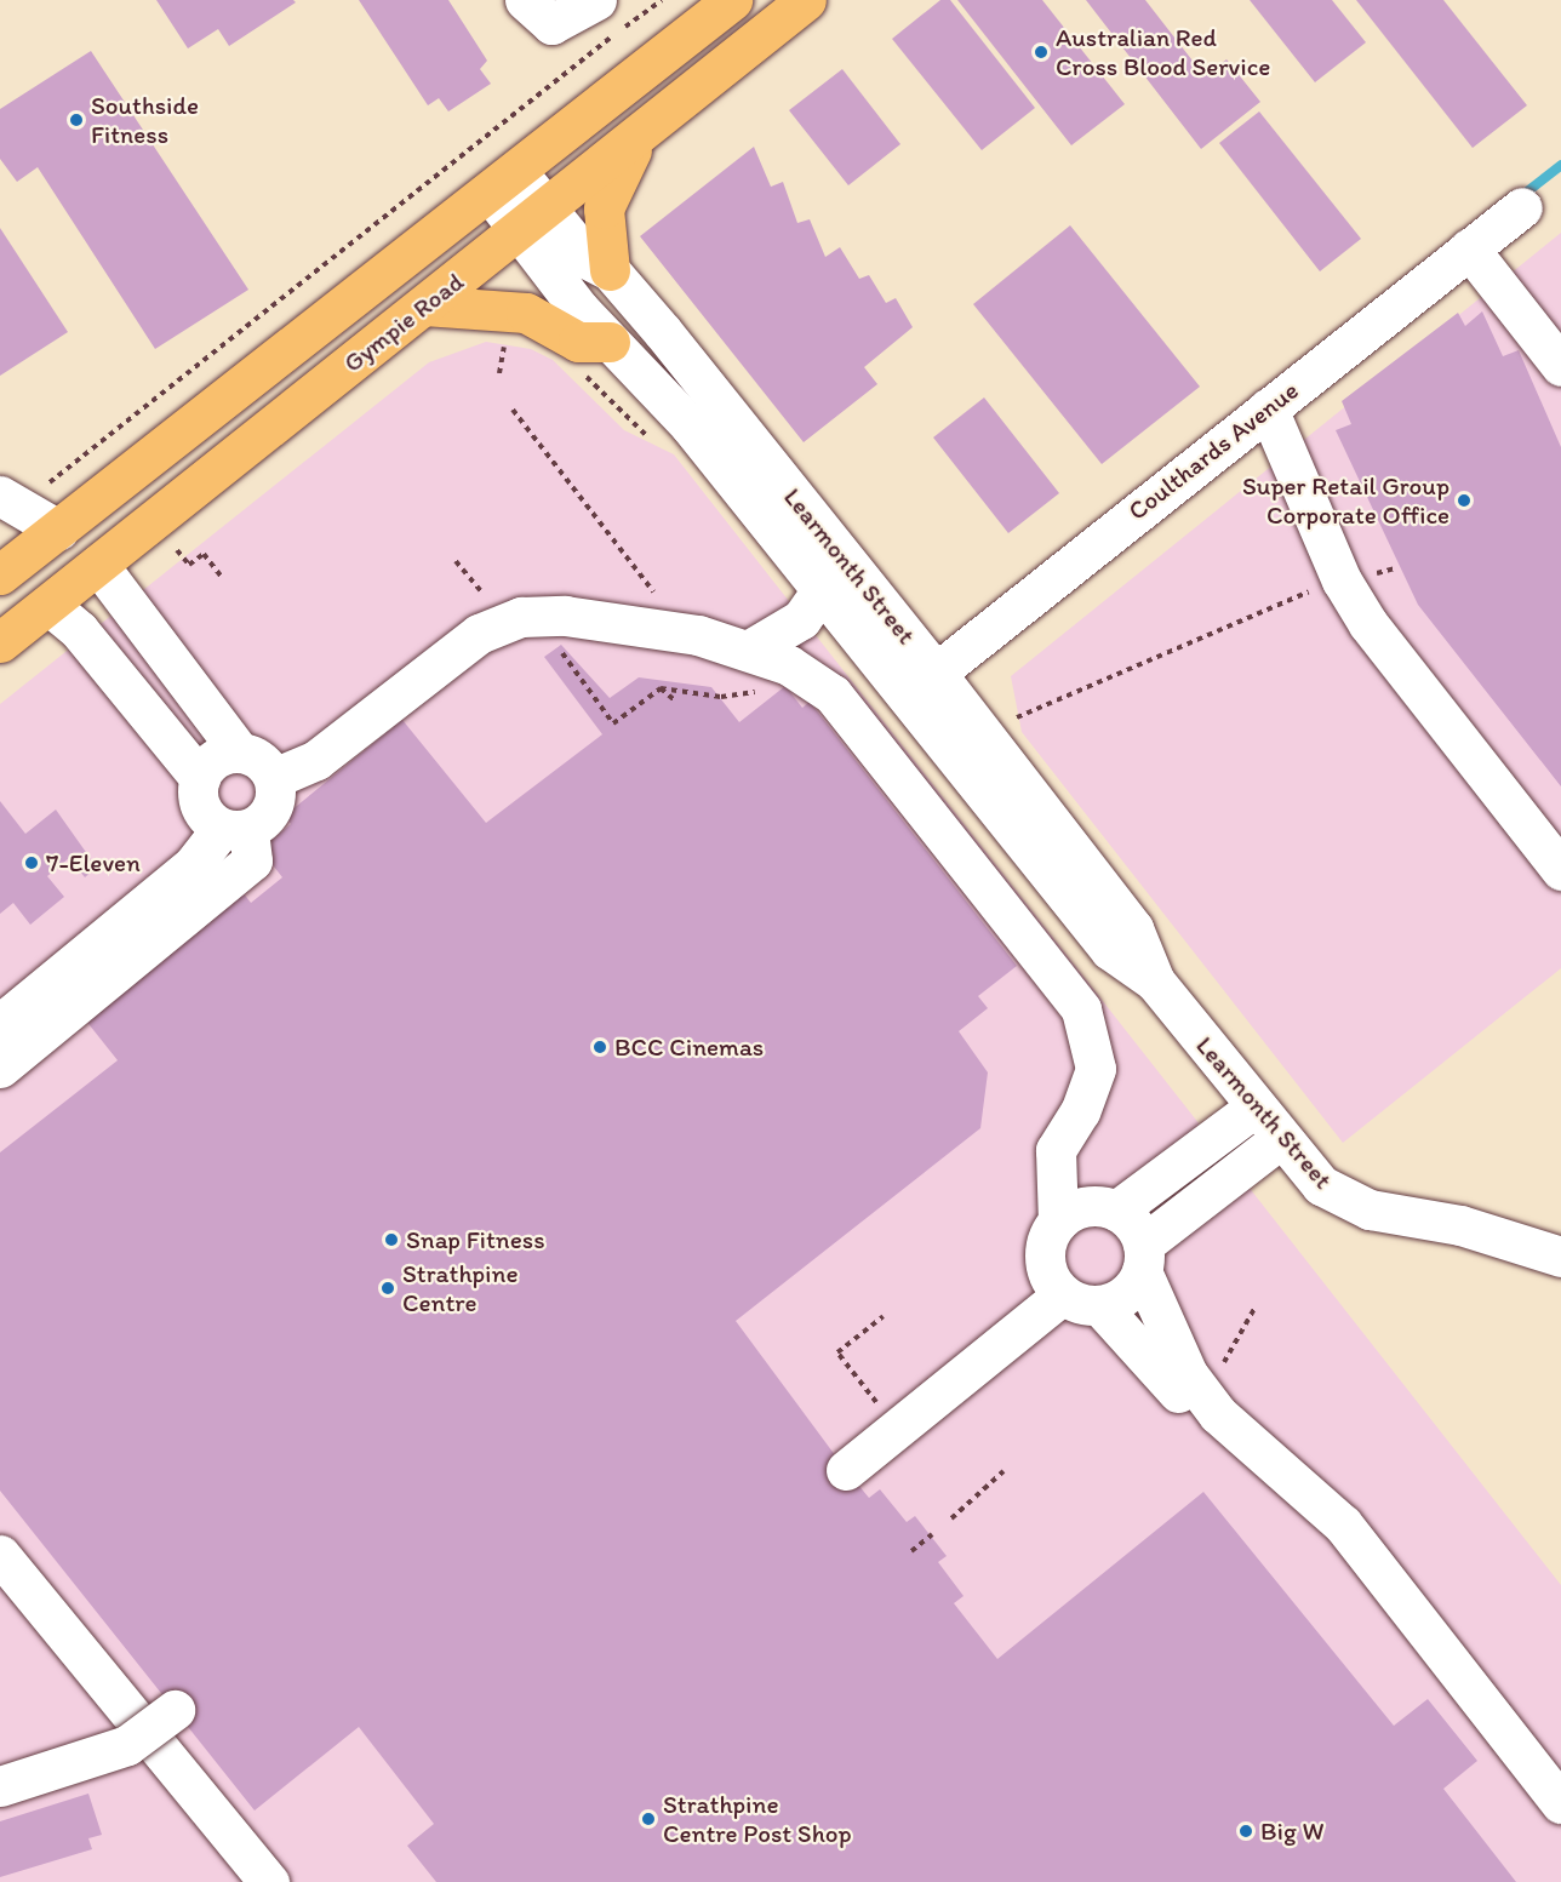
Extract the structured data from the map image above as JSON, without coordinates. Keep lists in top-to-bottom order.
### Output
{
  "streets": {
    "highway": ["Gympie Road"],
    "street": ["Coulthards Avenue", "Learmonth Street"]
  },
  "crossings": [
    ["Gympie Road", "Learmonth Street"],
    ["Coulthards Avenue", "Learmonth Street"]
  ],
  "places": [
    "Australian Red Cross Blood Service",
    "Southside Fitness",
    "Super Retail Group Corporate Office",
    "7-Eleven",
    "BCC Cinemas",
    "Snap Fitness",
    "Strathpine Centre",
    "Strathpine Centre Post Shop",
    "Big W"
  ]
}
